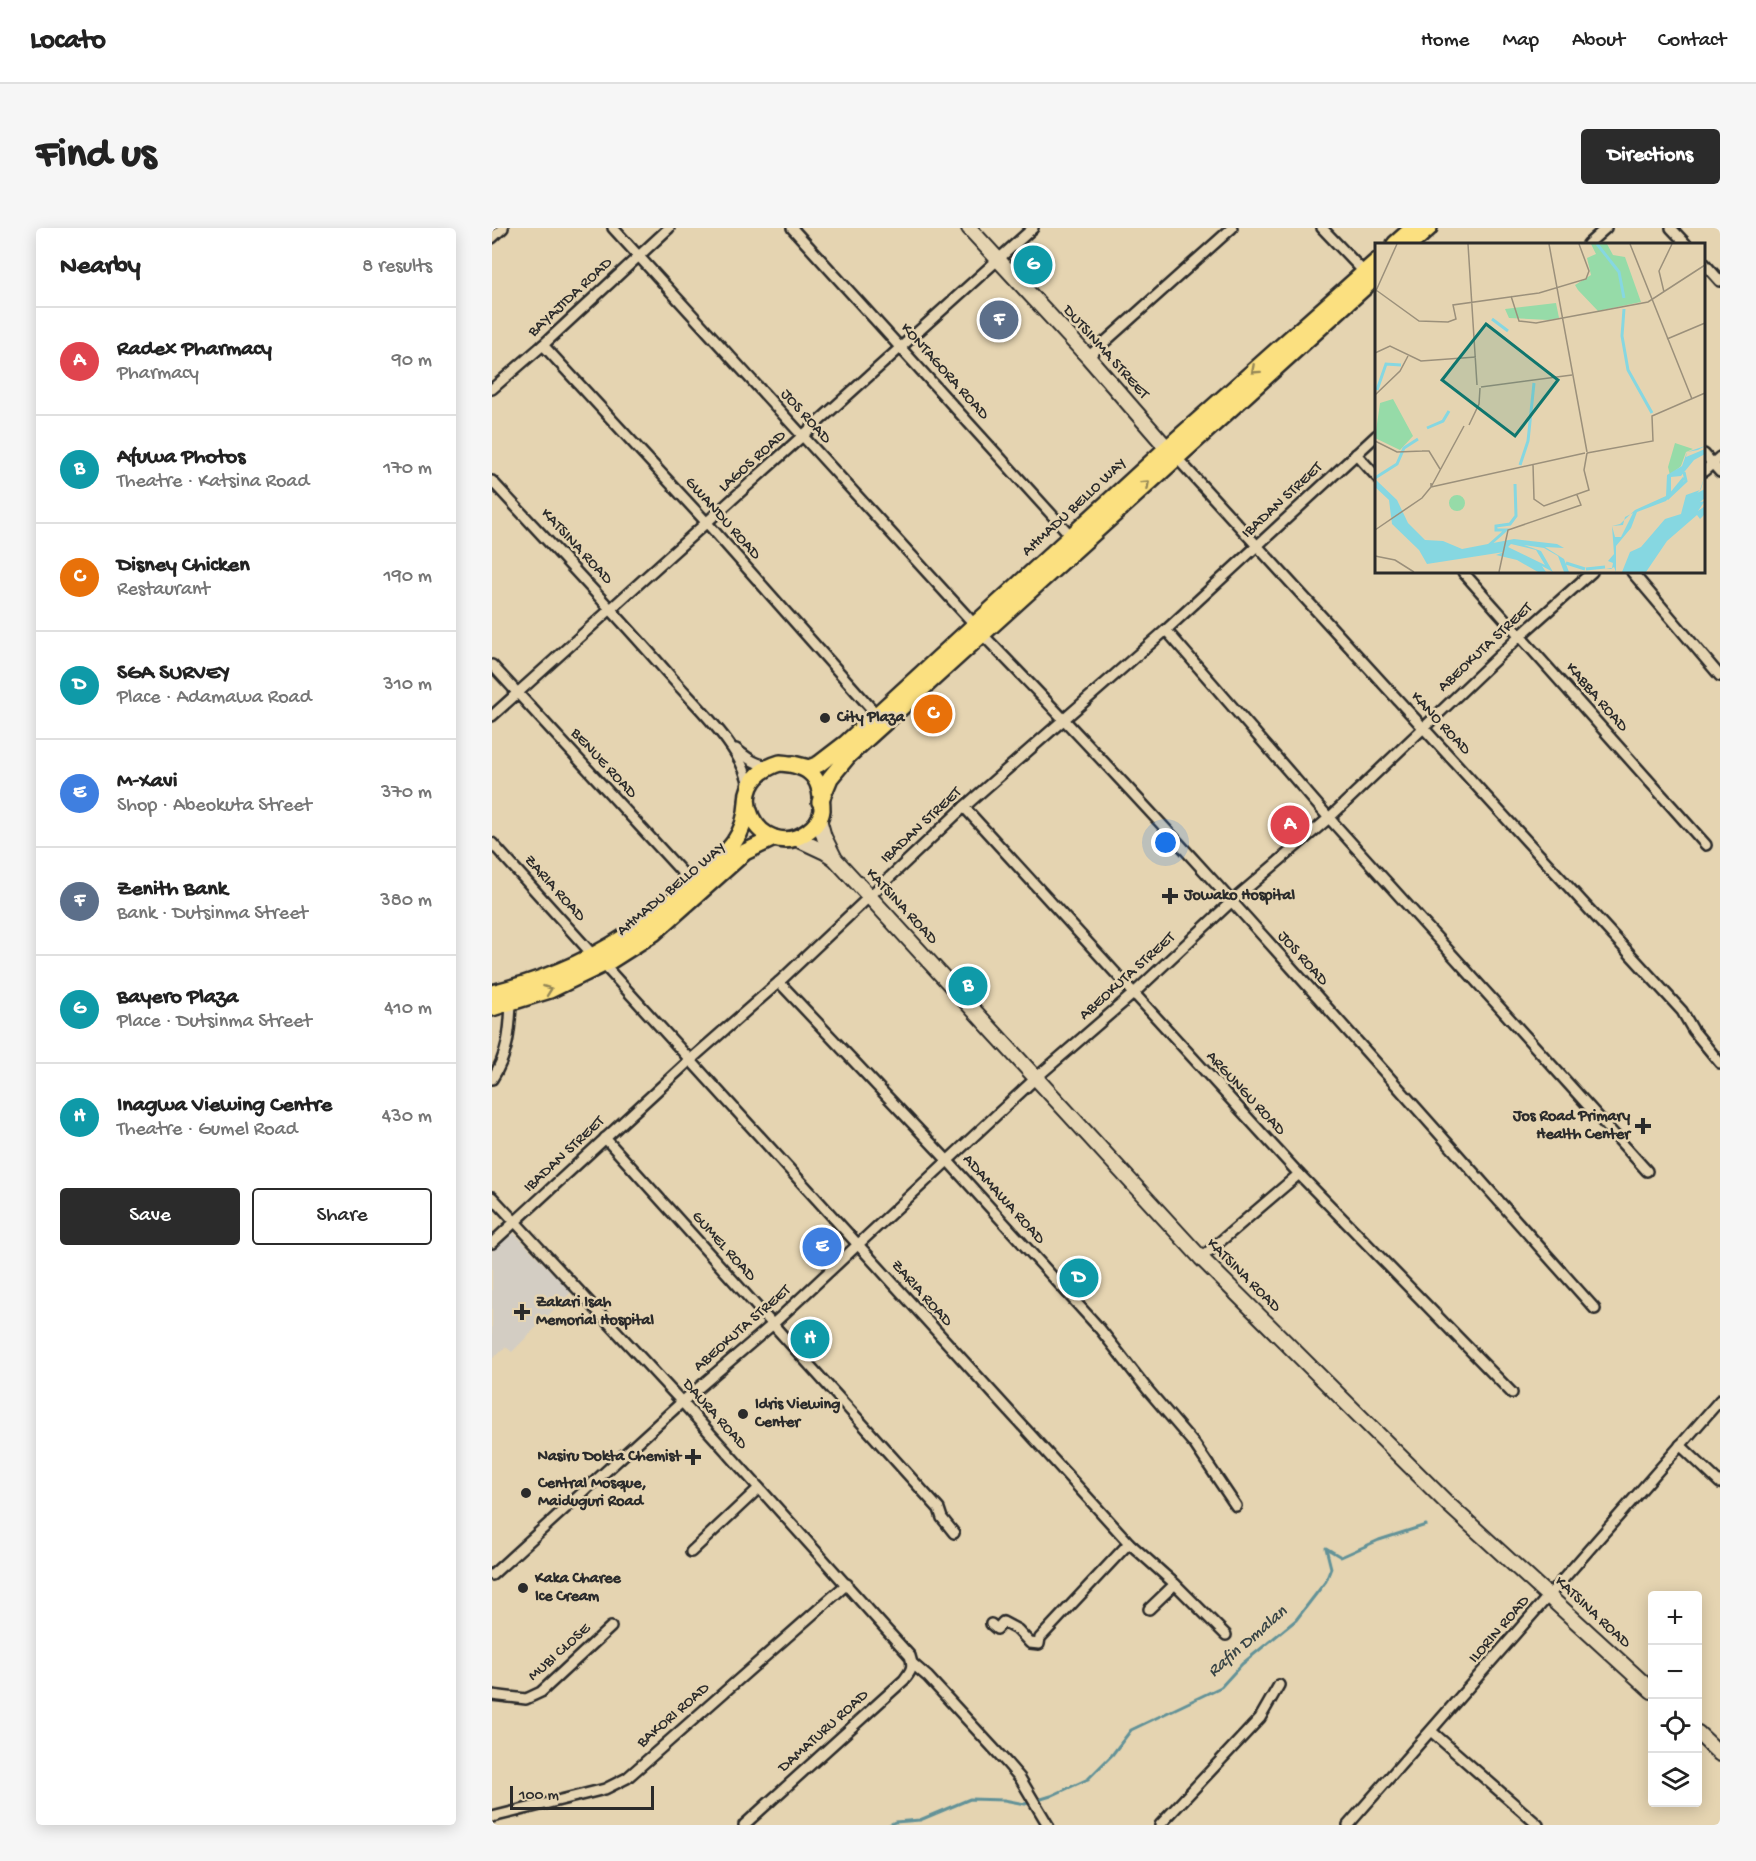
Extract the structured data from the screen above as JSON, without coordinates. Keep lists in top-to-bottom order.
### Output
{
  "streets": {
    "main road": ["AHMADU BELLO WAY"],
    "street": [
      "BAYAJIDA ROAD",
      "DUTSINMA STREET",
      "KONTAGORA ROAD",
      "JOS ROAD",
      "LAGOS ROAD",
      "IBADAN STREET",
      "GWANDU ROAD",
      "KATSINA ROAD",
      "ABEOKUTA STREET",
      "KABBA ROAD",
      "KANO ROAD",
      "BENUE ROAD",
      "ZARIA ROAD",
      "ARGUNGU ROAD",
      "ADAMAWA ROAD",
      "GUMEL ROAD",
      "DAURA ROAD",
      "ILORIN ROAD",
      "MUBI CLOSE",
      "BAKORI ROAD",
      "DAMATURU ROAD"
    ]
  },
  "crossings": [
    ["BAYAJIDA ROAD", "JOS ROAD"],
    ["BAYAJIDA ROAD", "GWANDU ROAD"],
    ["DUTSINMA STREET", "LAGOS ROAD"],
    ["DUTSINMA STREET", "AHMADU BELLO WAY"],
    ["DUTSINMA STREET", "KANO ROAD"],
    ["KONTAGORA ROAD", "LAGOS ROAD"],
    ["KONTAGORA ROAD", "AHMADU BELLO WAY"],
    ["JOS ROAD", "LAGOS ROAD"],
    ["JOS ROAD", "IBADAN STREET"],
    ["JOS ROAD", "AHMADU BELLO WAY"],
    ["JOS ROAD", "ABEOKUTA STREET"],
    ["LAGOS ROAD", "GWANDU ROAD"],
    ["LAGOS ROAD", "KATSINA ROAD"],
    ["LAGOS ROAD", "BENUE ROAD"],
    ["IBADAN STREET", "KATSINA ROAD"],
    ["IBADAN STREET", "KANO ROAD"],
    ["IBADAN STREET", "ZARIA ROAD"],
    ["IBADAN STREET", "ARGUNGU ROAD"],
    ["IBADAN STREET", "ADAMAWA ROAD"],
    ["IBADAN STREET", "GUMEL ROAD"],
    ["IBADAN STREET", "DAURA ROAD"],
    ["AHMADU BELLO WAY", "GWANDU ROAD"],
    ["AHMADU BELLO WAY", "KATSINA ROAD"],
    ["AHMADU BELLO WAY", "KANO ROAD"],
    ["AHMADU BELLO WAY", "BENUE ROAD"],
    ["AHMADU BELLO WAY", "ZARIA ROAD"],
    ["KATSINA ROAD", "ABEOKUTA STREET"],
    ["KATSINA ROAD", "ILORIN ROAD"],
    ["ABEOKUTA STREET", "KABBA ROAD"],
    ["ABEOKUTA STREET", "KANO ROAD"],
    ["ABEOKUTA STREET", "ZARIA ROAD"],
    ["ABEOKUTA STREET", "ARGUNGU ROAD"],
    ["ABEOKUTA STREET", "ADAMAWA ROAD"],
    ["ABEOKUTA STREET", "GUMEL ROAD"],
    ["ABEOKUTA STREET", "DAURA ROAD"],
    ["DAURA ROAD", "BAKORI ROAD"],
    ["DAURA ROAD", "DAMATURU ROAD"]
  ],
  "water": ["Rafin Dmalan"],
  "places": {
    "other": [
      "City Plaza",
      "Idris Viewing Center",
      "Central Mosque, Maiduguri Road",
      "Kaka Charee Ice Cream"
    ],
    "health": [
      "Jowako Hospital",
      "Jos Road Primary Health Center",
      "Zakari Isah Memorial Hospital",
      "Nasiru Dokta Chemist"
    ]
  },
  "scale_bar": "100 m",
  "page": {
    "header": "Locato",
    "nav": [
      "Home",
      "Map",
      "About",
      "Contact"
    ],
    "buttons": [
      "Directions",
      ["Save", "Share"]
    ],
    "title": "Find us",
    "heading": ["Nearby", "8 results"],
    "pins": [
      "G",
      "F",
      "C",
      "A",
      "B",
      "E",
      "D",
      "H"
    ],
    "list": [
      {
        "mark": "A",
        "name": "Radex Pharmacy",
        "note": "Pharmacy",
        "value": "90 m"
      },
      {
        "mark": "B",
        "name": "Afuwa Photos",
        "note": "Theatre · Katsina Road",
        "value": "170 m"
      },
      {
        "mark": "C",
        "name": "Disney Chicken",
        "note": "Restaurant",
        "value": "190 m"
      },
      {
        "mark": "D",
        "name": "SGA SURVEY",
        "note": "Place · Adamawa Road",
        "value": "310 m"
      },
      {
        "mark": "E",
        "name": "M-Xavi",
        "note": "Shop · Abeokuta Street",
        "value": "370 m"
      },
      {
        "mark": "F",
        "name": "Zenith Bank",
        "note": "Bank · Dutsinma Street",
        "value": "380 m"
      },
      {
        "mark": "G",
        "name": "Bayero Plaza",
        "note": "Place · Dutsinma Street",
        "value": "410 m"
      },
      {
        "mark": "H",
        "name": "Inagwa Viewing Centre",
        "note": "Theatre · Gumel Road",
        "value": "430 m"
      }
    ],
    "map_buttons": ["+", "−"],
    "scale": "100 m"
  }
}
